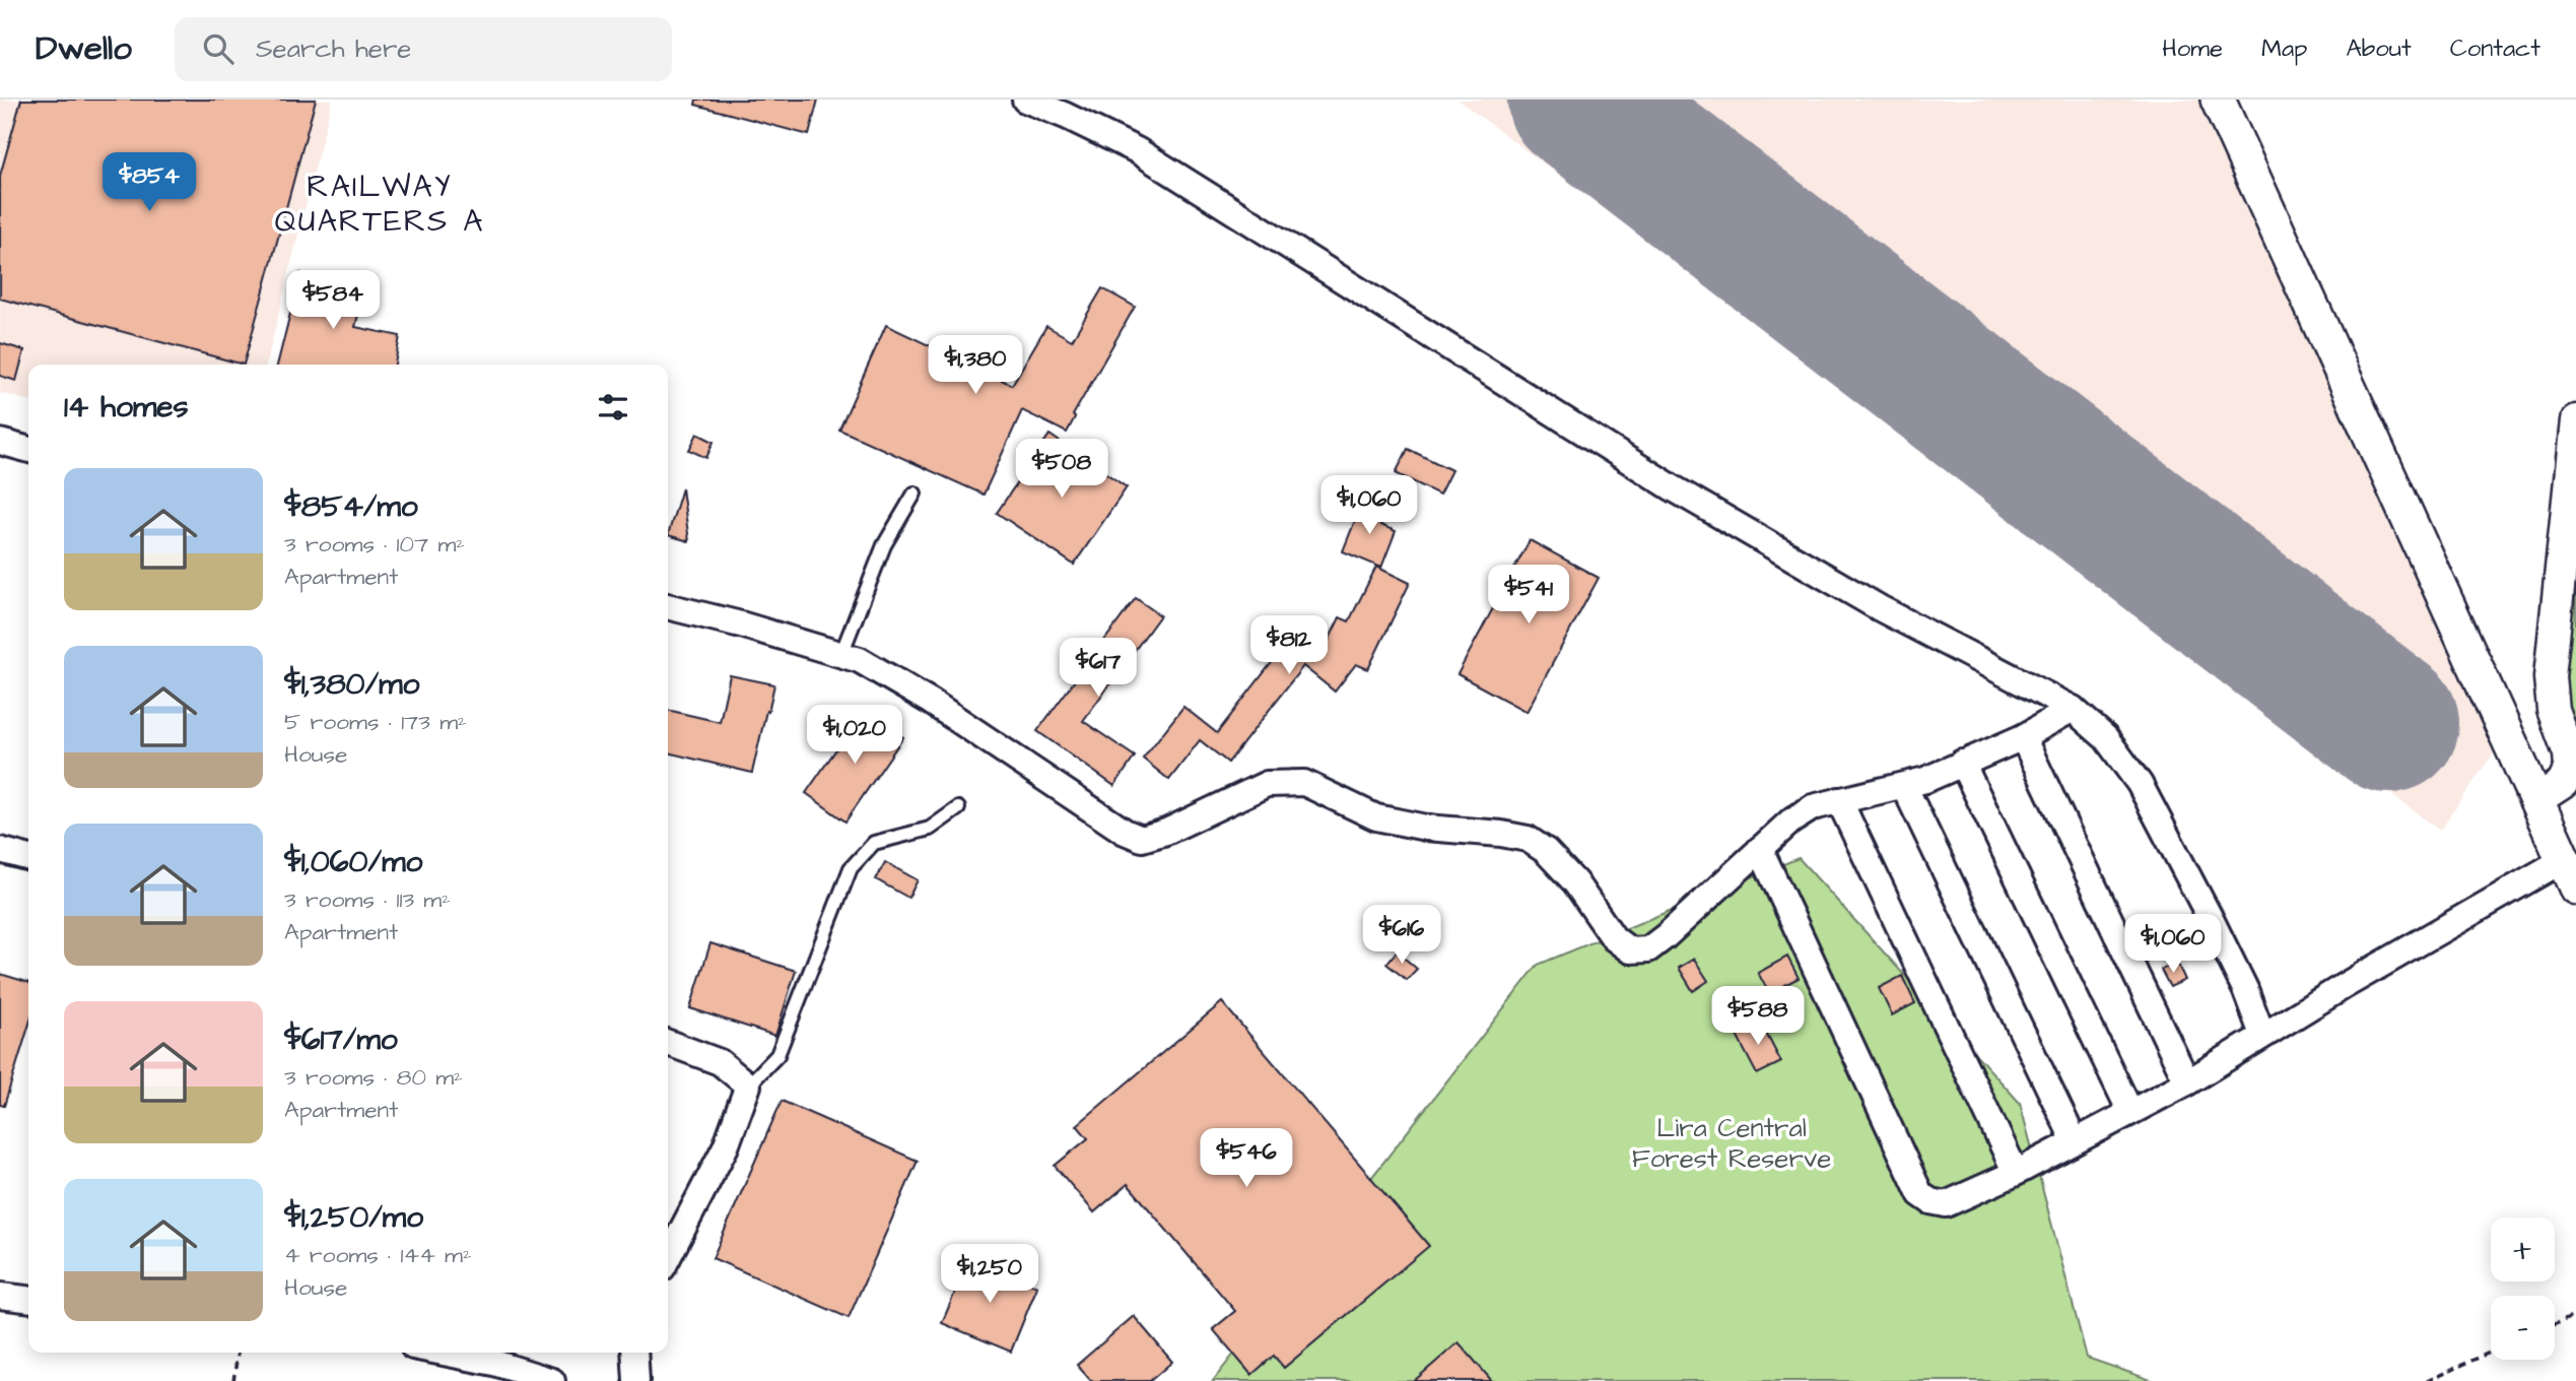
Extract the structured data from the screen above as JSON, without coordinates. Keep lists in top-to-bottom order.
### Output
{
  "districts": ["RAILWAY QUARTERS A"],
  "parks": ["Lira Central Forest Reserve"],
  "page": {
    "header": "Dwello",
    "search": "Search here",
    "nav": [
      "Home",
      "Map",
      "About",
      "Contact"
    ],
    "price": [
      "$854",
      "$584",
      "$1,380",
      "$508",
      "$1,060",
      "$541",
      "$812",
      "$617",
      "$1,020",
      "$616",
      "$1,060",
      "$588",
      "$546",
      "$1,250"
    ],
    "heading": "14 homes",
    "list": [
      {
        "name": "$854/mo",
        "note": "3 rooms · 107 m² · Apartment"
      },
      {
        "name": "$1,380/mo",
        "note": "5 rooms · 173 m² · House"
      },
      {
        "name": "$1,060/mo",
        "note": "3 rooms · 113 m² · Apartment"
      },
      {
        "name": "$617/mo",
        "note": "3 rooms · 80 m² · Apartment"
      },
      {
        "name": "$1,250/mo",
        "note": "4 rooms · 144 m² · House"
      }
    ],
    "map_buttons": ["+", "−"]
  }
}
